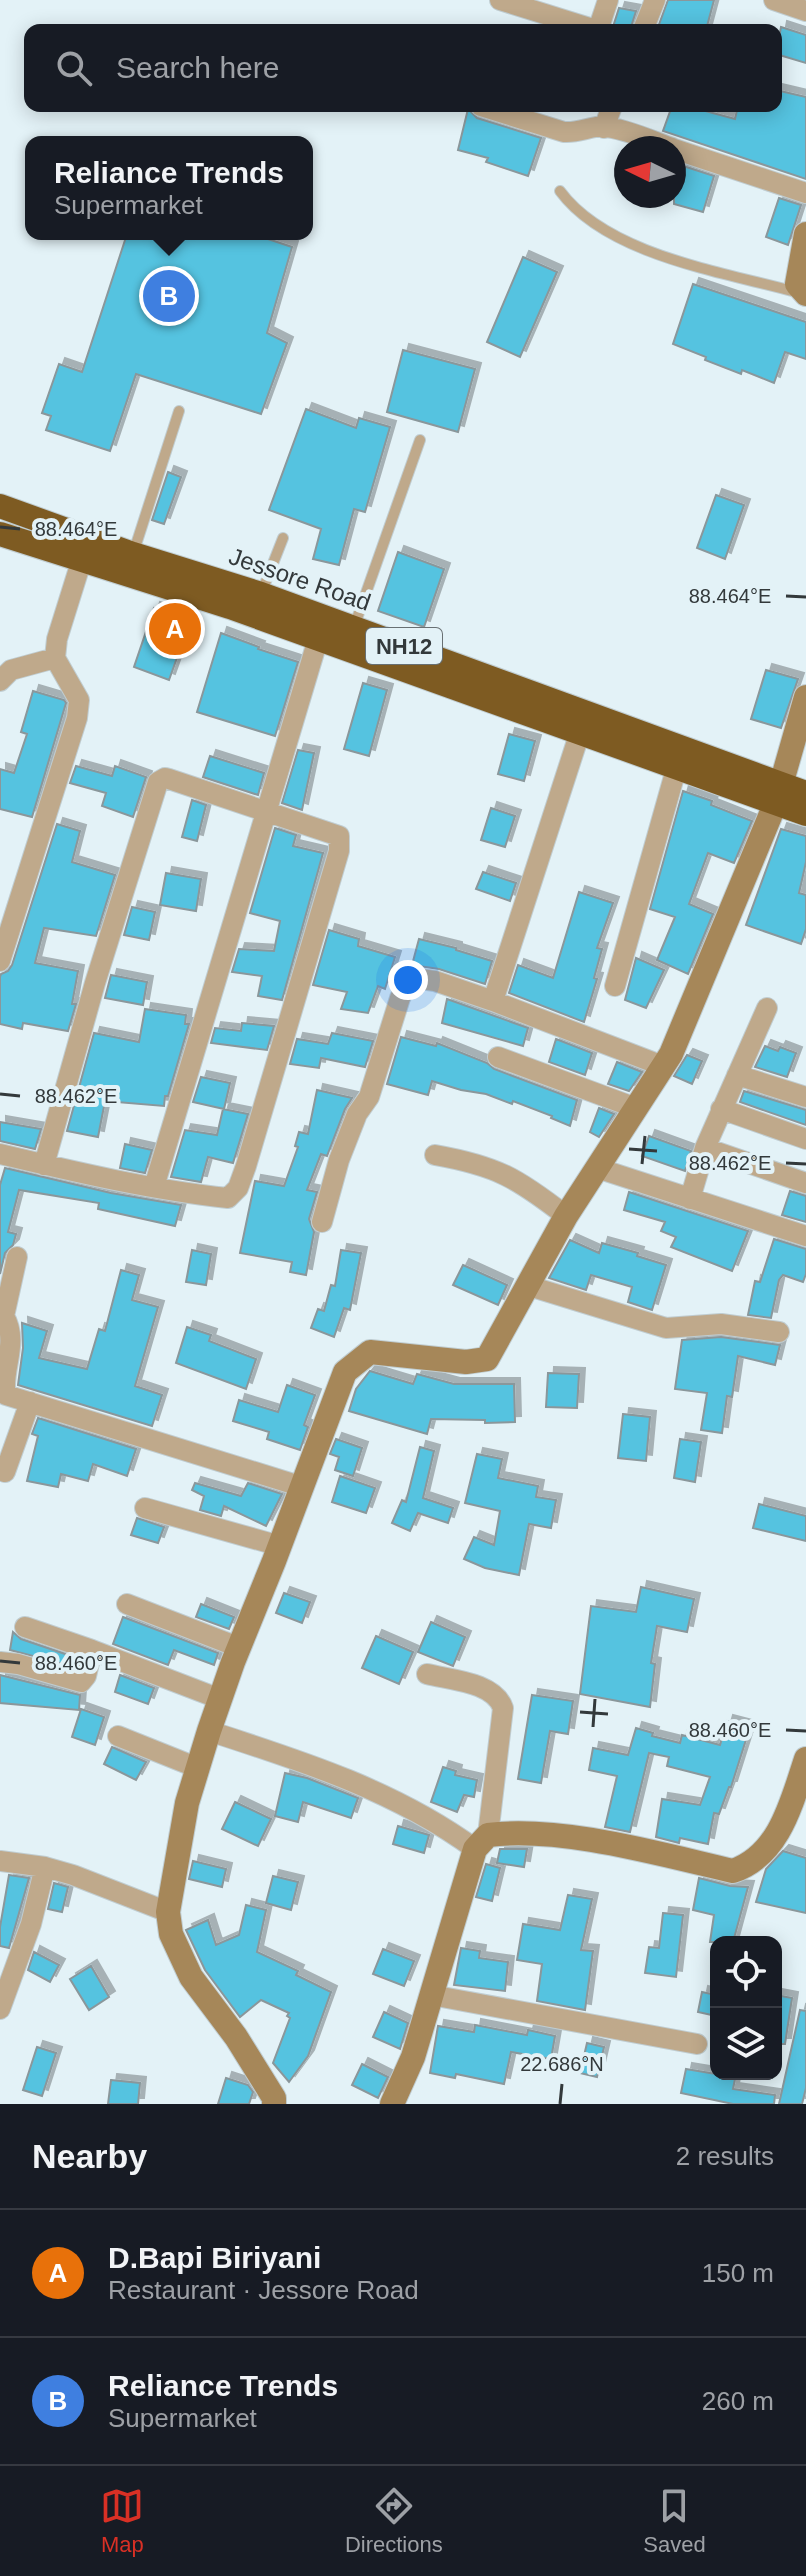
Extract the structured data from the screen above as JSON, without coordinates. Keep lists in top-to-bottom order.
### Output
{
  "streets": {
    "highway": ["Jessore Road", "NH12"]
  },
  "north": "left",
  "page": {
    "search": "Search here",
    "popup": ["Reliance Trends", "Supermarket"],
    "pins": ["B", "A"],
    "heading": ["Nearby", "2 results"],
    "list": [
      {
        "mark": "A",
        "name": "D.Bapi Biriyani",
        "note": "Restaurant · Jessore Road",
        "value": "150 m"
      },
      {
        "mark": "B",
        "name": "Reliance Trends",
        "note": "Supermarket",
        "value": "260 m"
      }
    ],
    "nav": ["Map", "Directions", "Saved"]
  },
  "coordinates": [
    "88.464°E",
    "88.462°E",
    "88.460°E",
    "22.686°N"
  ]
}
